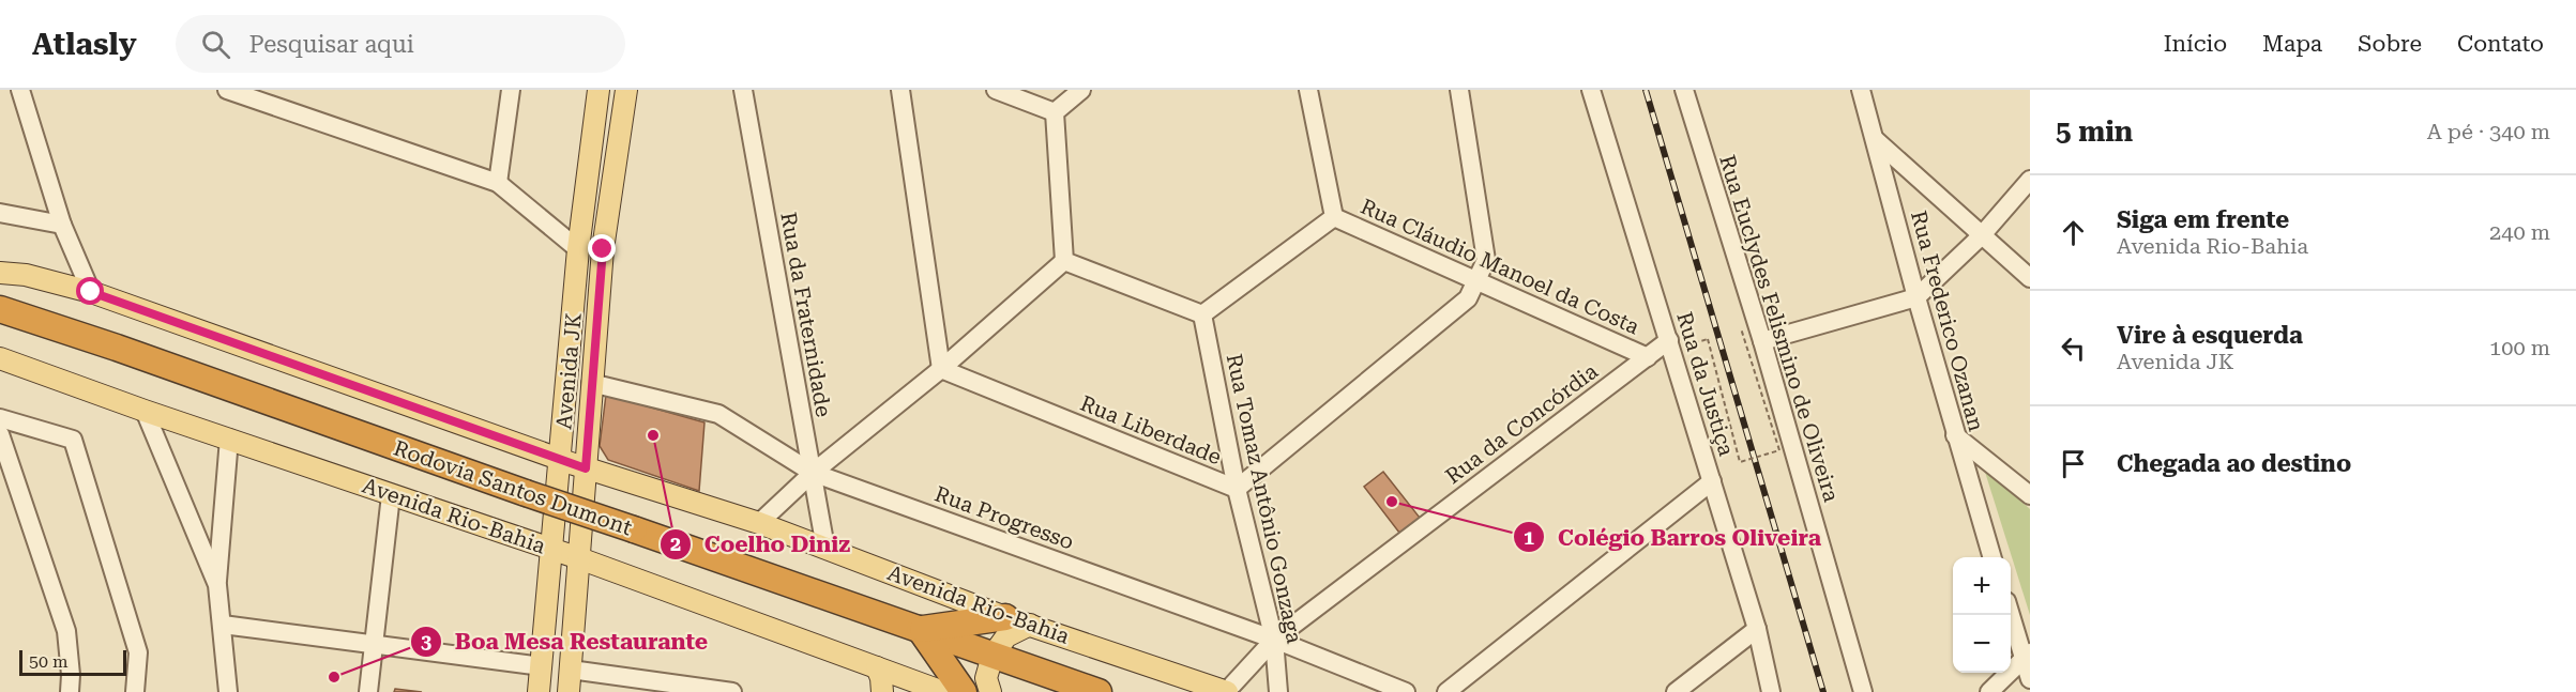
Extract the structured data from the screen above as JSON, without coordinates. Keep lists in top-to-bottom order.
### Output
{
  "streets": {
    "highway": ["Rodovia Santos Dumont"],
    "main road": ["Avenida JK", "Avenida Rio-Bahia"],
    "street": [
      "Rua Cláudio Manoel da Costa",
      "Rua da Fraternidade",
      "Rua Frederico Ozanan",
      "Rua Euclydes Felismino de Oliveira",
      "Rua da Justiça",
      "Rua da Concórdia",
      "Rua Liberdade",
      "Rua Tomaz Antônio Gonzaga",
      "Rua Progresso"
    ]
  },
  "crossings": [
    ["Rua Cláudio Manoel da Costa", "Rua da Concórdia"],
    ["Rua Cláudio Manoel da Costa", "Rua Liberdade"],
    ["Rua da Fraternidade", "Avenida Rio-Bahia"],
    ["Rua da Fraternidade", "Rua Progresso"],
    ["Avenida JK", "Avenida Rio-Bahia"],
    ["Avenida JK", "Rua Progresso"],
    ["Rua da Justiça", "Rua da Concórdia"],
    ["Rua da Concórdia", "Rua Tomaz Antônio Gonzaga"],
    ["Rua da Concórdia", "Avenida Rio-Bahia"],
    ["Rua da Concórdia", "Rua Progresso"],
    ["Rua Liberdade", "Rua Tomaz Antônio Gonzaga"],
    ["Rua Tomaz Antônio Gonzaga", "Rua Progresso"]
  ],
  "places": ["Coelho Diniz", "Colégio Barros Oliveira", "Boa Mesa Restaurante"],
  "scale_bar": "50 m",
  "page": {
    "header": "Atlasly",
    "search": "Pesquisar aqui",
    "nav": [
      "Início",
      "Mapa",
      "Sobre",
      "Contato"
    ],
    "heading": ["5 min", "A pé · 340 m"],
    "list": [
      ["Siga em frente", "Avenida Rio-Bahia", "240 m"],
      ["Vire à esquerda", "Avenida JK", "100 m"],
      "Chegada ao destino"
    ],
    "map_buttons": ["+", "−"],
    "scale": "50 m"
  }
}
